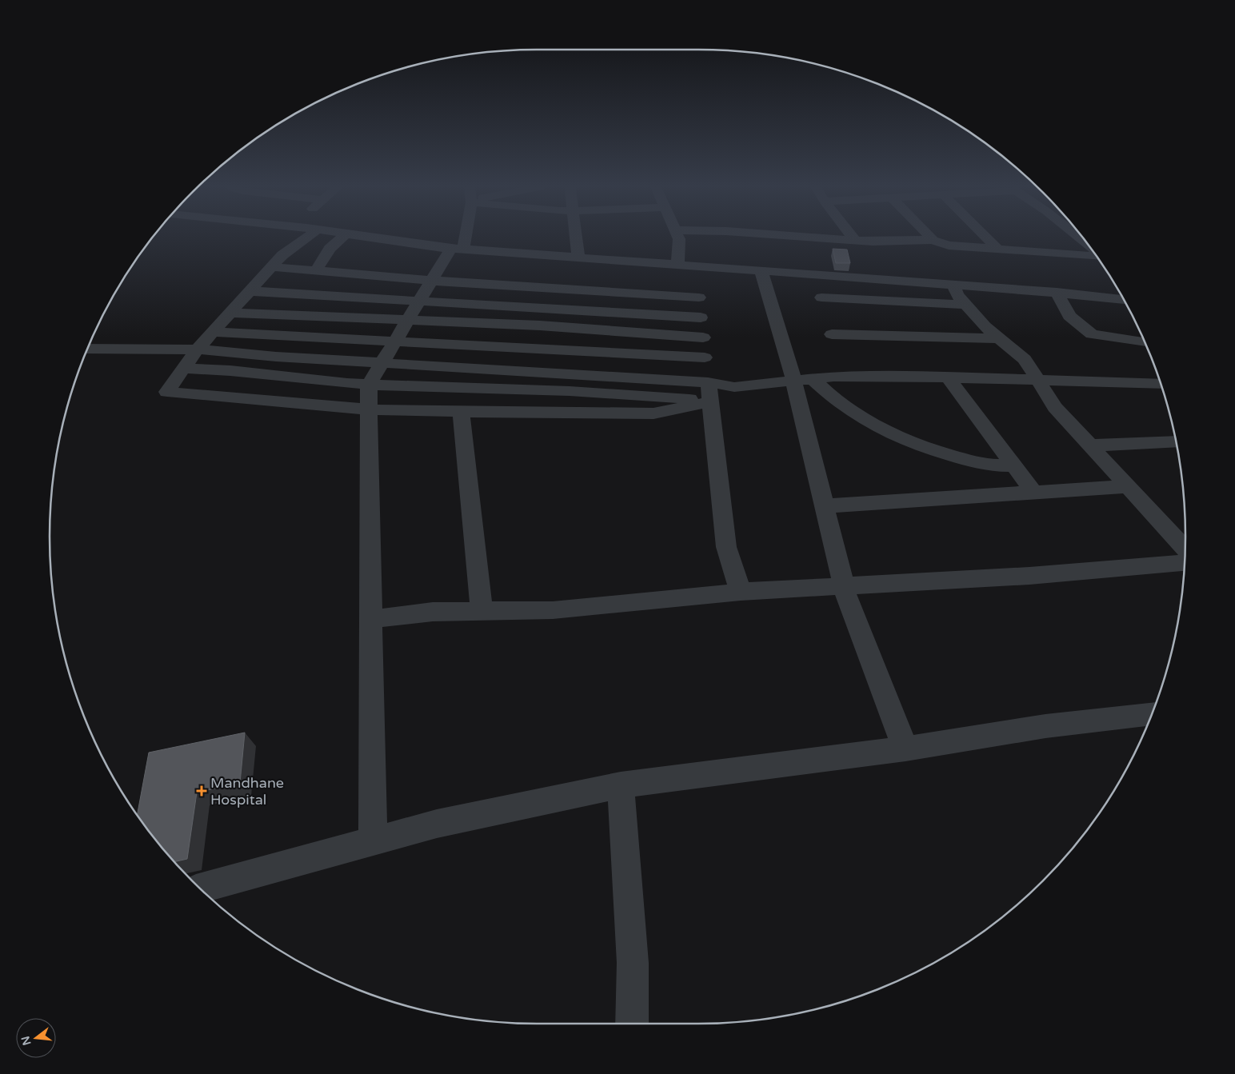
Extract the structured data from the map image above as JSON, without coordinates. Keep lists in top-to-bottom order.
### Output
{
  "places": {
    "health": ["Mandhane Hospital"]
  },
  "north": "left"
}
